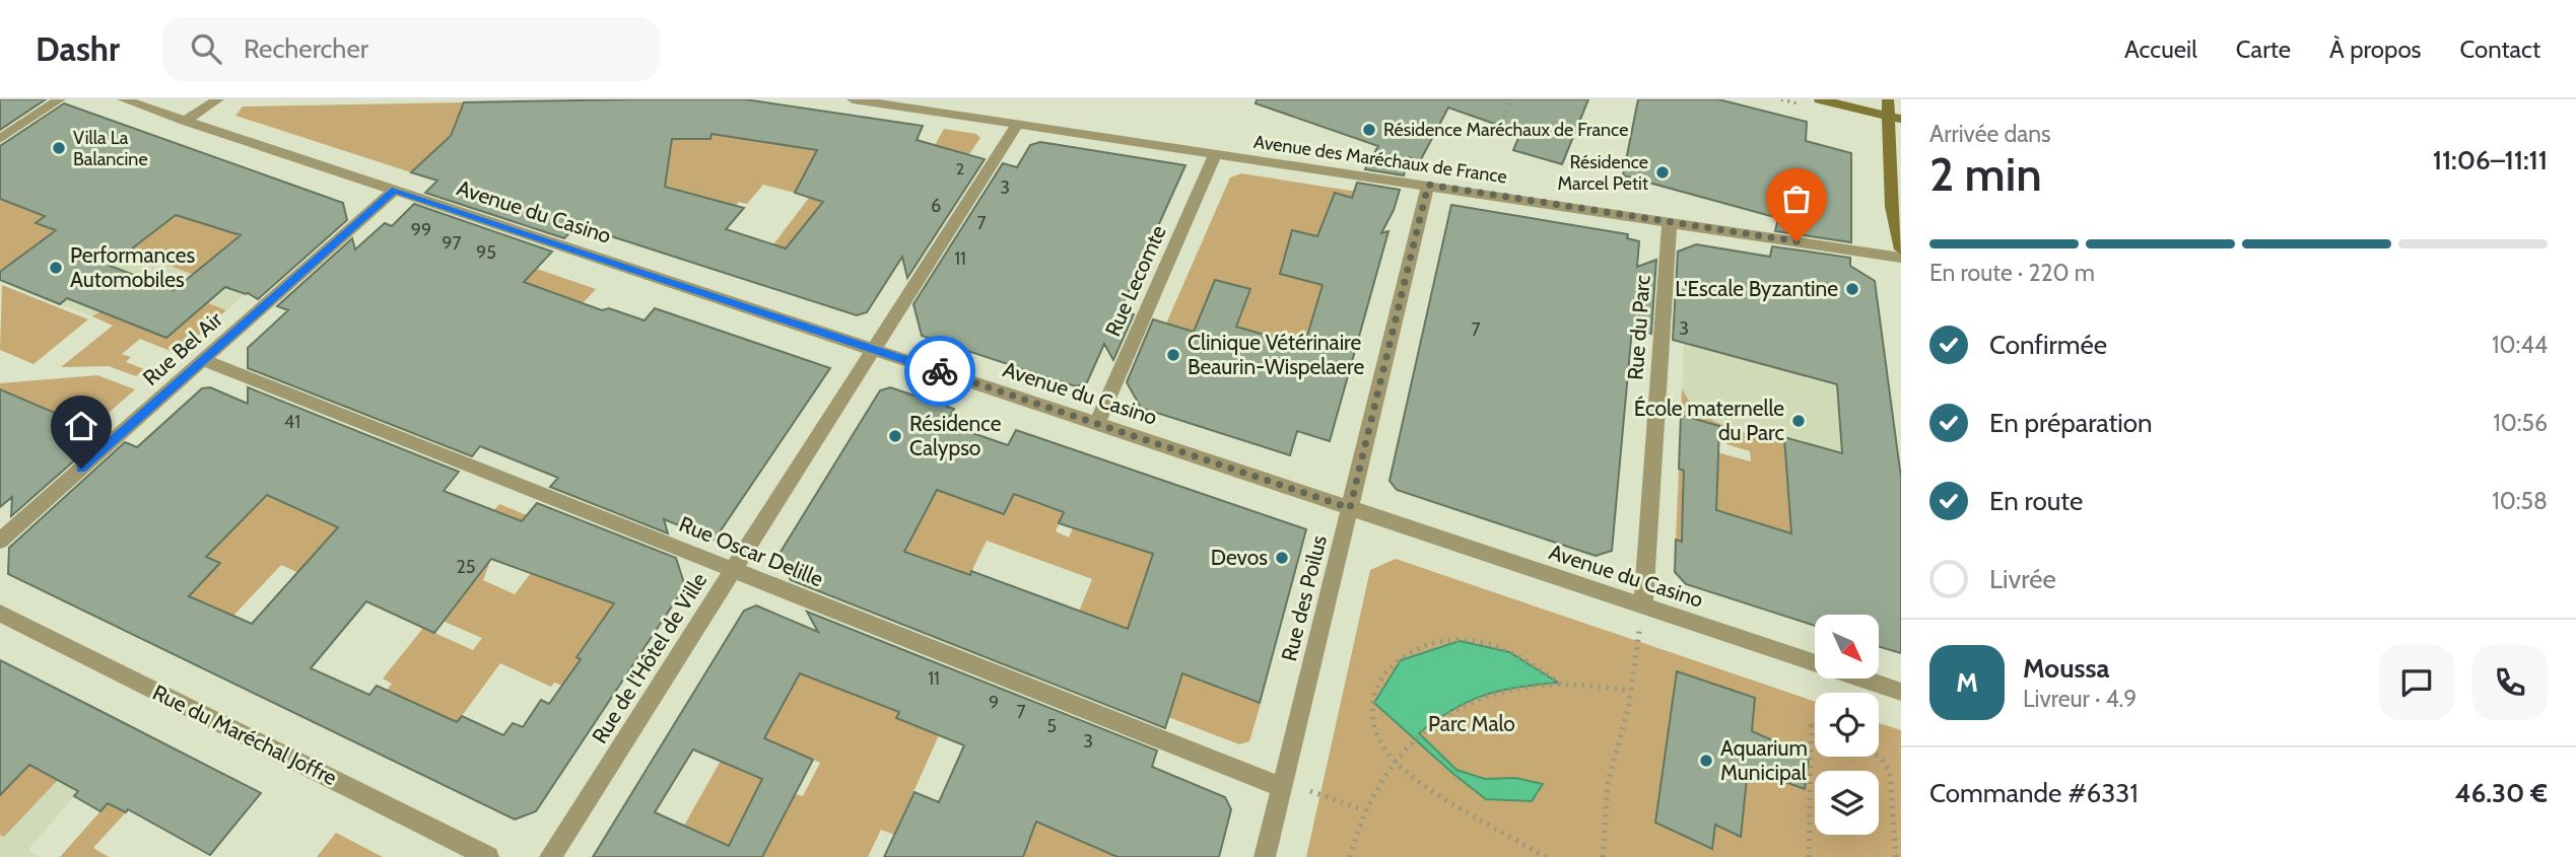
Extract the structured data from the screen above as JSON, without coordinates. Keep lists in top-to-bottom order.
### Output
{
  "streets": {
    "street": [
      "Avenue des Maréchaux de France",
      "Avenue du Casino",
      "Rue Lecomte",
      "Rue du Parc",
      "Rue Bel Air",
      "Rue Oscar Delille",
      "Rue des Poilus",
      "Rue de l'Hôtel de Ville",
      "Rue du Maréchal Joffre"
    ]
  },
  "crossings": [
    ["Avenue des Maréchaux de France", "Rue Lecomte"],
    ["Avenue des Maréchaux de France", "Rue du Parc"],
    ["Avenue des Maréchaux de France", "Rue des Poilus"],
    ["Avenue des Maréchaux de France", "Rue de l'Hôtel de Ville"],
    ["Avenue du Casino", "Rue Lecomte"],
    ["Avenue du Casino", "Rue du Parc"],
    ["Avenue du Casino", "Rue Bel Air"],
    ["Avenue du Casino", "Rue des Poilus"],
    ["Avenue du Casino", "Rue de l'Hôtel de Ville"],
    ["Rue Bel Air", "Rue Oscar Delille"],
    ["Rue Oscar Delille", "Rue des Poilus"],
    ["Rue Oscar Delille", "Rue de l'Hôtel de Ville"]
  ],
  "parks": ["Parc Malo"],
  "places": [
    "Résidence Maréchaux de France",
    "Villa La Balancine",
    "Résidence Marcel Petit",
    "Performances Automobiles",
    "L'Escale Byzantine",
    "Clinique Vétérinaire Beaurin-Wispelaere",
    "École maternelle du Parc",
    "Résidence Calypso",
    "Devos",
    "Aquarium Municipal"
  ],
  "house_numbers": [
    "2",
    "3",
    "6",
    "7",
    "99",
    "97",
    "95",
    "11",
    "3",
    "7",
    "41",
    "25",
    "11",
    "9",
    "7",
    "5",
    "3"
  ],
  "north": "bottom right",
  "page": {
    "header": "Dashr",
    "search": "Rechercher",
    "nav": [
      "Accueil",
      "Carte",
      "À propos",
      "Contact"
    ],
    "heading": ["2 min", "Arrivée dans", "11:06–11:11"],
    "panel": [
      "Moussa",
      "Livreur · 4.9",
      "Commande #6331",
      "46.30 €"
    ],
    "bar": "En route · 220 m",
    "list": [
      ["Confirmée", "10:44"],
      ["En préparation", "10:56"],
      ["En route", "10:58"],
      "Livrée"
    ],
    "round": "M"
  }
}
